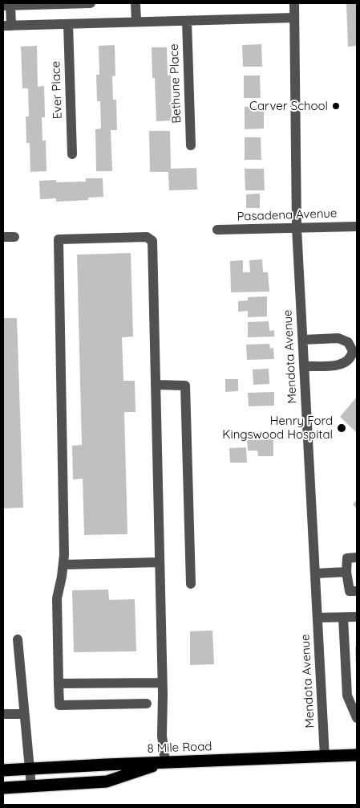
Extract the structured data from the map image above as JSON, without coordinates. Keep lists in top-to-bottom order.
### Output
{
  "streets": {
    "highway": ["8 Mile Road"],
    "street": [
      "Bethune Place",
      "Ever Place",
      "Pasadena Avenue",
      "Mendota Avenue"
    ]
  },
  "crossings": [
    ["Pasadena Avenue", "Mendota Avenue"],
    ["Mendota Avenue", "8 Mile Road"]
  ],
  "places": ["Carver School", "Henry Ford Kingswood Hospital"]
}
